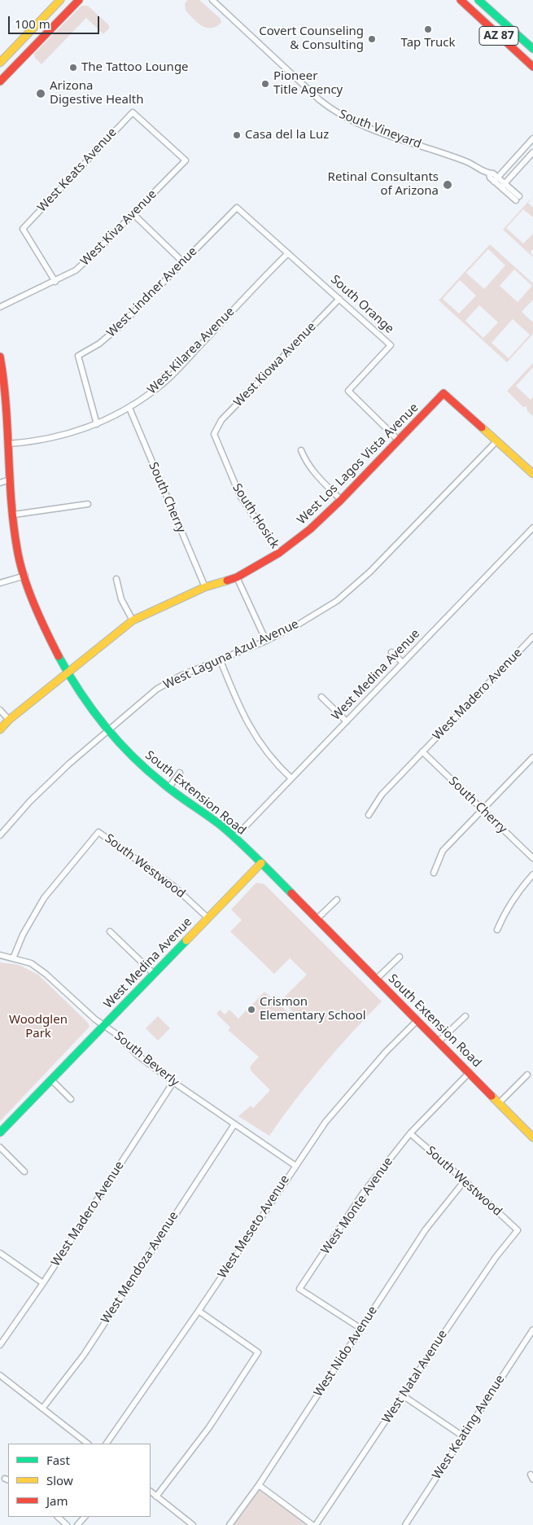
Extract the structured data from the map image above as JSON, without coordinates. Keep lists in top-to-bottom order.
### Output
{
  "streets": {
    "street": [
      "AZ 87",
      "South Vineyard",
      "West Keats Avenue",
      "West Kiva Avenue",
      "West Lindner Avenue",
      "South Orange",
      "West Kilarea Avenue",
      "West Kiowa Avenue",
      "West Los Lagos Vista Avenue",
      "South Cherry",
      "South Hosick",
      "West Laguna Azul Avenue",
      "West Medina Avenue",
      "West Madero Avenue",
      "South Extension Road",
      "South Westwood",
      "South Beverly",
      "West Monte Avenue",
      "West Meseto Avenue",
      "West Mendoza Avenue",
      "West Nido Avenue",
      "West Natal Avenue",
      "West Keating Avenue"
    ]
  },
  "crossings": [
    ["West Keats Avenue", "West Kiva Avenue"],
    ["West Lindner Avenue", "South Orange"],
    ["West Lindner Avenue", "West Kilarea Avenue"],
    ["South Orange", "West Kilarea Avenue"],
    ["South Orange", "West Kiowa Avenue"],
    ["South Orange", "West Los Lagos Vista Avenue"],
    ["West Kilarea Avenue", "South Cherry"],
    ["West Kilarea Avenue", "South Extension Road"],
    ["West Kiowa Avenue", "South Hosick"],
    ["West Los Lagos Vista Avenue", "South Cherry"],
    ["West Los Lagos Vista Avenue", "South Hosick"],
    ["West Los Lagos Vista Avenue", "West Laguna Azul Avenue"],
    ["West Los Lagos Vista Avenue", "South Extension Road"],
    ["South Cherry", "West Madero Avenue"],
    ["West Laguna Azul Avenue", "South Extension Road"],
    ["West Medina Avenue", "South Extension Road"],
    ["West Medina Avenue", "South Westwood"],
    ["West Medina Avenue", "South Beverly"],
    ["West Madero Avenue", "South Beverly"],
    ["South Extension Road", "West Monte Avenue"],
    ["South Extension Road", "West Meseto Avenue"],
    ["South Westwood", "South Beverly"],
    ["South Westwood", "West Monte Avenue"],
    ["South Westwood", "West Nido Avenue"],
    ["South Westwood", "West Natal Avenue"],
    ["South Beverly", "West Meseto Avenue"],
    ["South Beverly", "West Mendoza Avenue"],
    ["West Monte Avenue", "West Nido Avenue"]
  ],
  "parks": ["Woodglen Park"],
  "places": [
    "Tap Truck",
    "Covert Counseling & Consulting",
    "The Tattoo Lounge",
    "Pioneer Title Agency",
    "Arizona Digestive Health",
    "Casa del la Luz",
    "Retinal Consultants of Arizona",
    "Crismon Elementary School"
  ],
  "legend": ["Fast", "Slow", "Jam"],
  "scale_bar": "100 m"
}
